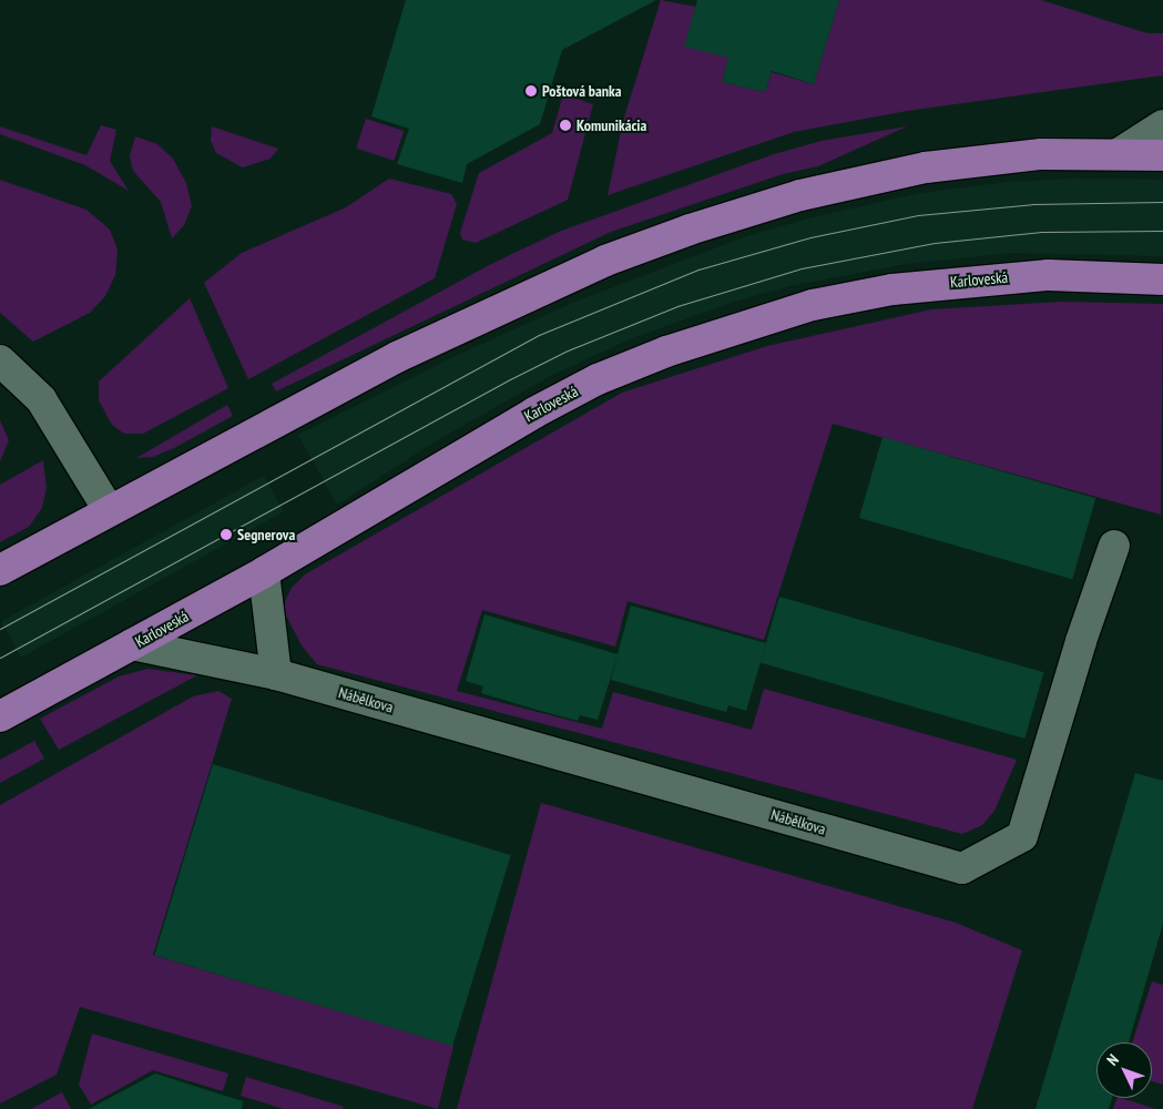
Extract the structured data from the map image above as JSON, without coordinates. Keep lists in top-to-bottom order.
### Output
{
  "streets": {
    "main road": ["Karloveská"],
    "street": ["Nábělkova"]
  },
  "crossings": [
    ["Karloveská", "Nábělkova"]
  ],
  "places": ["Poštová banka", "Komunikácia", "Segnerova"],
  "north": "top left"
}
